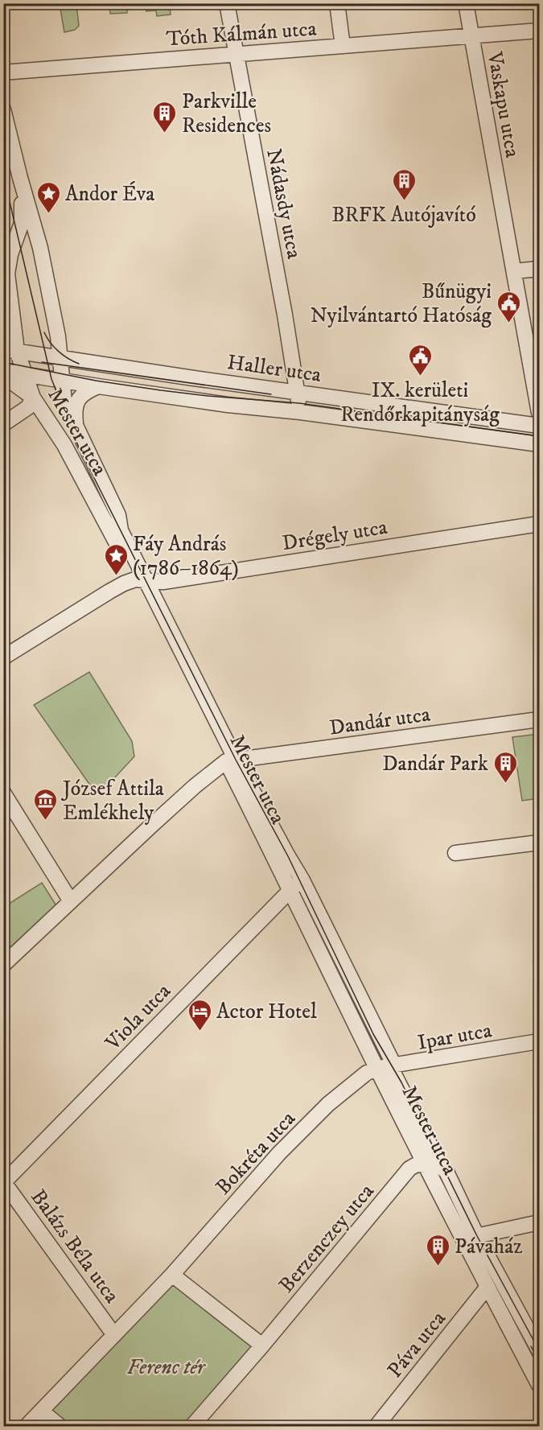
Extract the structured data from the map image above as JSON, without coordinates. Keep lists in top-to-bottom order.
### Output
{
  "streets": {
    "street": [
      "Tóth Kálmán utca",
      "Vaskapu utca",
      "Nádasdy utca",
      "Haller utca",
      "Mester utca",
      "Drégely utca",
      "Dandár utca",
      "Viola utca",
      "Ipar utca",
      "Bokréta utca",
      "Berzenczey utca",
      "Balázs Béla utca",
      "Páva utca"
    ]
  },
  "crossings": [
    ["Tóth Kálmán utca", "Vaskapu utca"],
    ["Tóth Kálmán utca", "Nádasdy utca"],
    ["Nádasdy utca", "Haller utca"],
    ["Haller utca", "Mester utca"],
    ["Mester utca", "Drégely utca"],
    ["Mester utca", "Dandár utca"],
    ["Mester utca", "Viola utca"],
    ["Mester utca", "Ipar utca"],
    ["Mester utca", "Bokréta utca"],
    ["Mester utca", "Berzenczey utca"],
    ["Mester utca", "Páva utca"],
    ["Viola utca", "Balázs Béla utca"],
    ["Ipar utca", "Bokréta utca"]
  ],
  "parks": ["Ferenc tér"],
  "places": {
    "building": [
      "Parkville Residences",
      "BRFK Autójavító",
      "Dandár Park",
      "Pávaház"
    ],
    "place": ["Andor Éva", "Fáy András (1786–1864)"],
    "public building": ["Bűnügyi Nyilvántartó Hatóság", "IX. kerületi Rendőrkapitányság"],
    "museum": ["József Attila Emlékhely"],
    "hotel": ["Actor Hotel"]
  }
}
